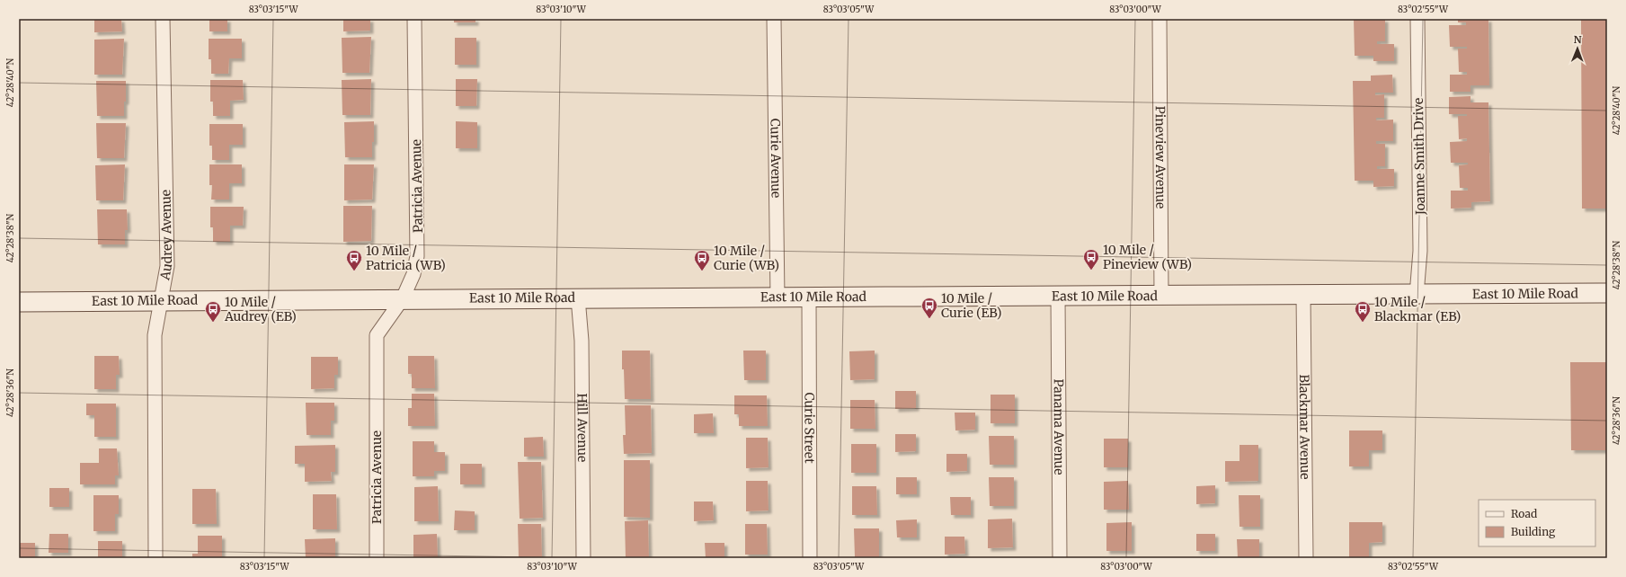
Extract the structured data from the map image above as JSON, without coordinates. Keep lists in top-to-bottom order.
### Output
{
  "streets": {
    "main road": ["East 10 Mile Road"],
    "street": [
      "Joanne Smith Drive",
      "Pineview Avenue",
      "Curie Avenue",
      "Patricia Avenue",
      "Audrey Avenue",
      "Panama Avenue",
      "Blackmar Avenue",
      "Hill Avenue",
      "Curie Street"
    ]
  },
  "crossings": [
    ["Joanne Smith Drive", "East 10 Mile Road"],
    ["Pineview Avenue", "East 10 Mile Road"],
    ["Curie Avenue", "East 10 Mile Road"],
    ["Patricia Avenue", "East 10 Mile Road"],
    ["Audrey Avenue", "East 10 Mile Road"],
    ["East 10 Mile Road", "Panama Avenue"],
    ["East 10 Mile Road", "Blackmar Avenue"],
    ["East 10 Mile Road", "Hill Avenue"],
    ["East 10 Mile Road", "Curie Street"]
  ],
  "places": {
    "bus stop": [
      "10 Mile / Pineview (WB)",
      "10 Mile / Patricia (WB)",
      "10 Mile / Curie (WB)",
      "10 Mile / Curie (EB)",
      "10 Mile / Audrey (EB)",
      "10 Mile / Blackmar (EB)"
    ]
  },
  "legend": ["Road", "Building"],
  "north": "top",
  "coordinates": [
    "83°03'15\"W",
    "83°03'10\"W",
    "83°03'05\"W",
    "83°03'00\"W",
    "83°02'55\"W",
    "42°28'40\"N",
    "42°28'38\"N",
    "42°28'36\"N"
  ]
}
